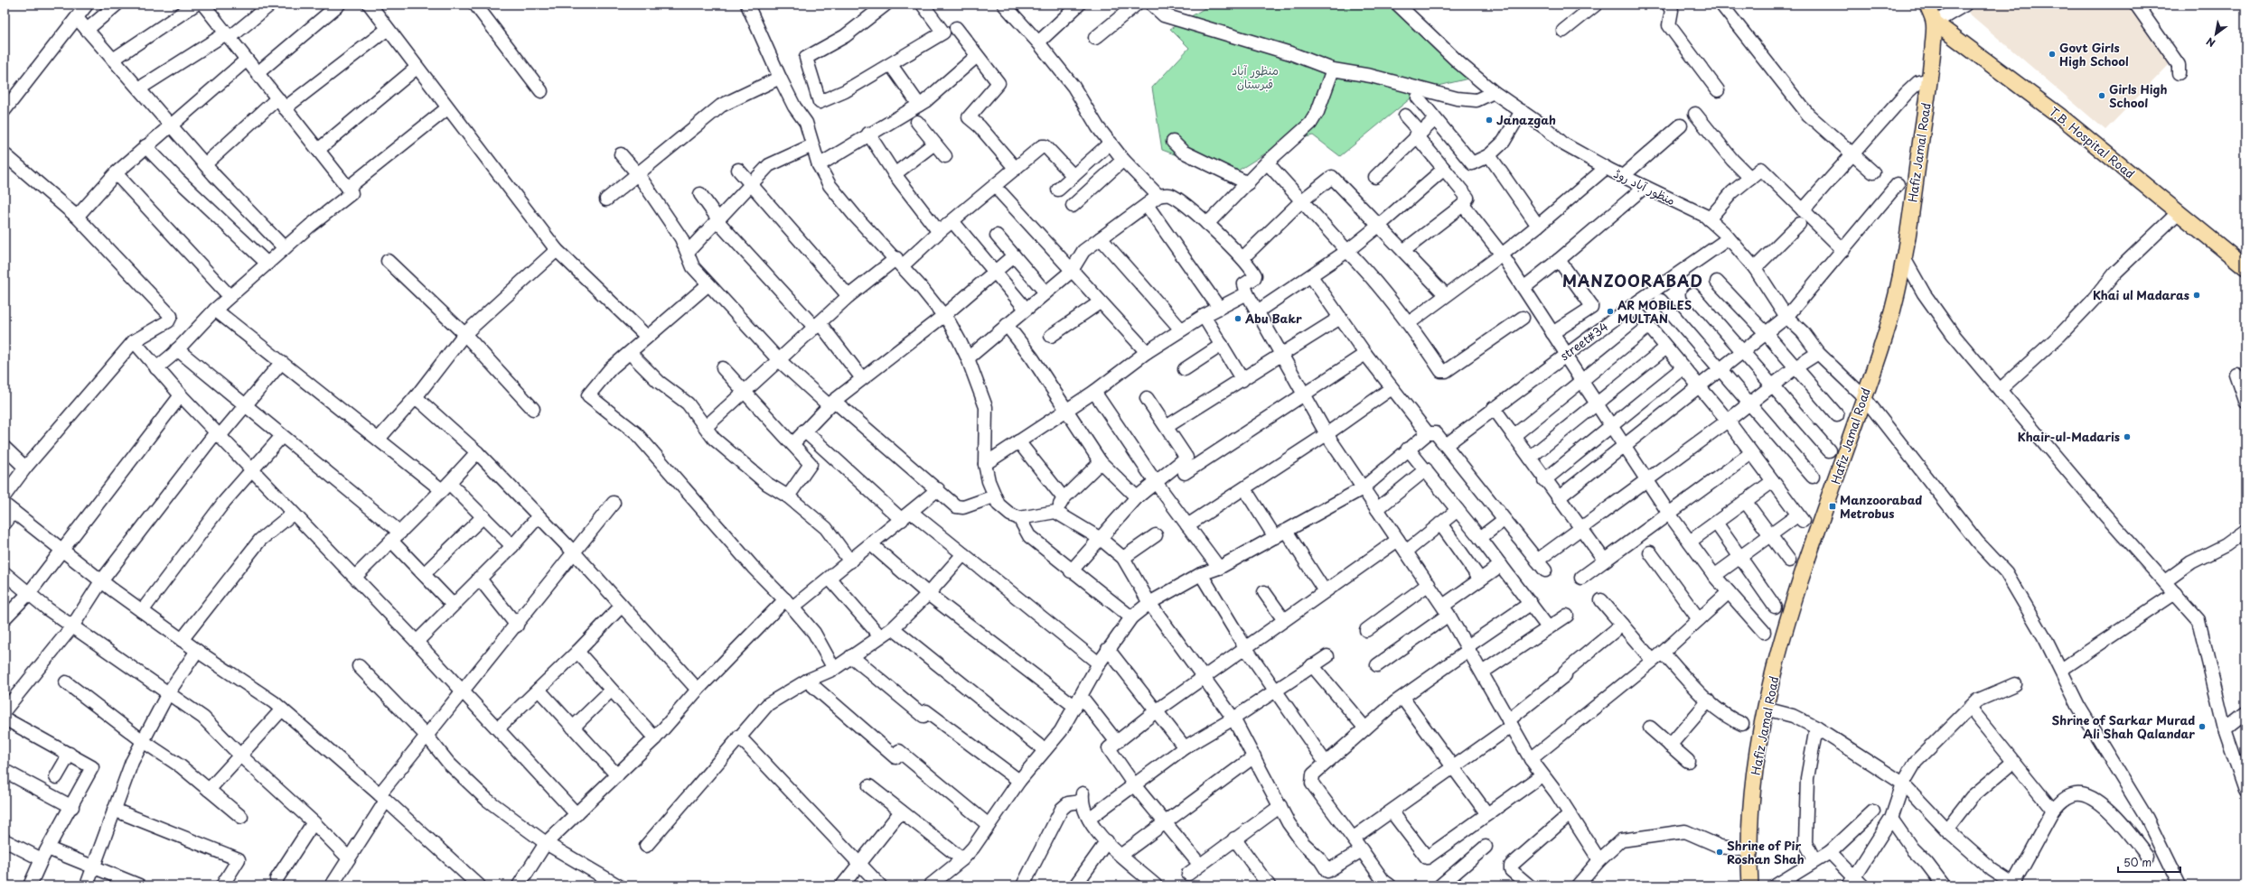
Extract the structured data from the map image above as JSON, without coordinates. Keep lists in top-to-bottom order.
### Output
{
  "streets": {
    "main road": ["T.B. Hospital Road", "Hafiz Jamal Road"],
    "street": ["منظور آباد روڈ", "street#34"]
  },
  "crossings": [
    ["T.B. Hospital Road", "Hafiz Jamal Road"],
    ["Hafiz Jamal Road", "منظور آباد روڈ"],
    ["منظور آباد روڈ", "street#34"]
  ],
  "districts": ["MANZOORABAD"],
  "parks": ["منظور آباد قبرستان"],
  "places": {
    "other": [
      "Govt Girls High School",
      "Girls High School",
      "Janazgah",
      "Khai ul Madaras",
      "AR MOBILES MULTAN",
      "Abu Bakr",
      "Khair-ul-Madaris",
      "Shrine of Sarkar Murad Ali Shah Qalandar",
      "Shrine of Pir Roshan Shah"
    ],
    "transit": ["Manzoorabad Metrobus"]
  },
  "scale_bar": "50 m",
  "north": "bottom left"
}
